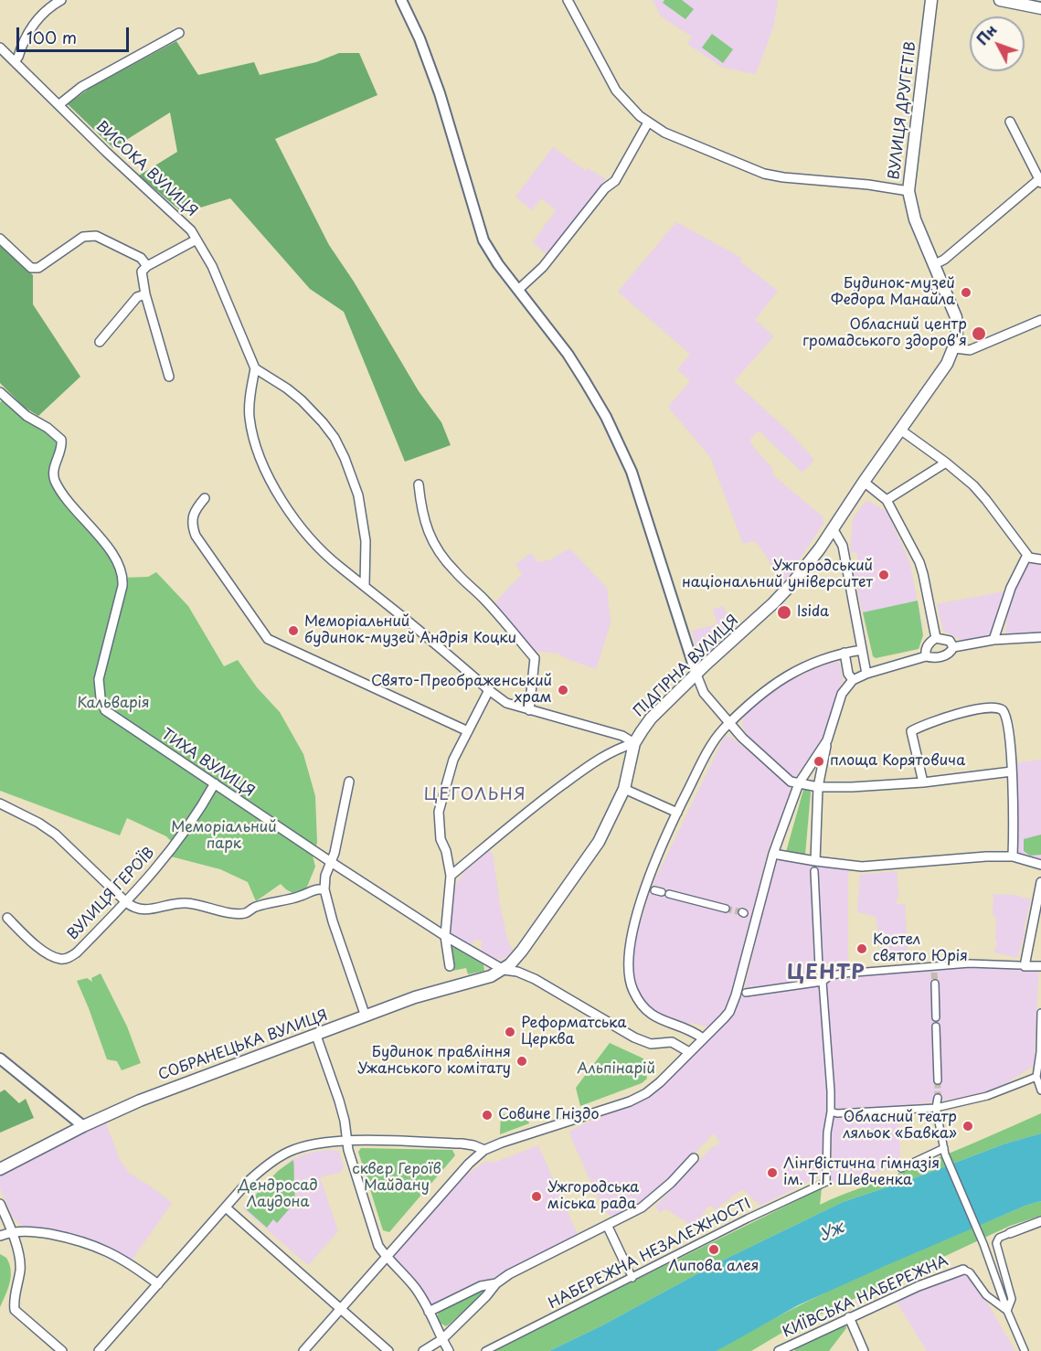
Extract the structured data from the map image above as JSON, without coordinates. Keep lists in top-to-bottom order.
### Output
{
  "streets": {
    "main road": ["ВУЛИЦЯ ДРУГЕТІВ", "ПІДГІРНА ВУЛИЦЯ", "СОБРАНЕЦЬКА ВУЛИЦЯ"],
    "street": [
      "ВИСОКА ВУЛИЦЯ",
      "ТИХА ВУЛИЦЯ",
      "ВУЛИЦЯ ГЕРОЇВ",
      "НАБЕРЕЖНА НЕЗАЛЕЖНОСТІ",
      "КИЇВСЬКА НАБЕРЕЖНА"
    ]
  },
  "crossings": [
    ["ВУЛИЦЯ ДРУГЕТІВ", "ПІДГІРНА ВУЛИЦЯ"],
    ["ПІДГІРНА ВУЛИЦЯ", "ТИХА ВУЛИЦЯ"],
    ["ПІДГІРНА ВУЛИЦЯ", "СОБРАНЕЦЬКА ВУЛИЦЯ"],
    ["ТИХА ВУЛИЦЯ", "ВУЛИЦЯ ГЕРОЇВ"],
    ["ТИХА ВУЛИЦЯ", "СОБРАНЕЦЬКА ВУЛИЦЯ"]
  ],
  "districts": ["ЦЕГОЛЬНЯ", "ЦЕНТР"],
  "water": ["Уж"],
  "parks": [
    "Кальварія",
    "Меморіальний парк",
    "Альпінарій",
    "сквер Героїв Майдану",
    "Дендросад Лаудона"
  ],
  "places": [
    "Будинок-музей Федора Манайла",
    "Обласний центр громадського здоров'я",
    "Ужгородський національний університет",
    "Isida",
    "Меморіальний будинок-музей Андрія Коцки",
    "Свято-Преображенський храм",
    "площа Корятовича",
    "Костел святого Юрія",
    "Реформатська Церква",
    "Будинок правління Ужанського комітату",
    "Совине Гніздо",
    "Обласний театр ляльок «Бавка»",
    "Лінгвістична гімназія ім. Т.Г. Шевченка",
    "Ужгородська міська рада",
    "Липова алея"
  ],
  "scale_bar": "100 m",
  "north": "top left"
}
